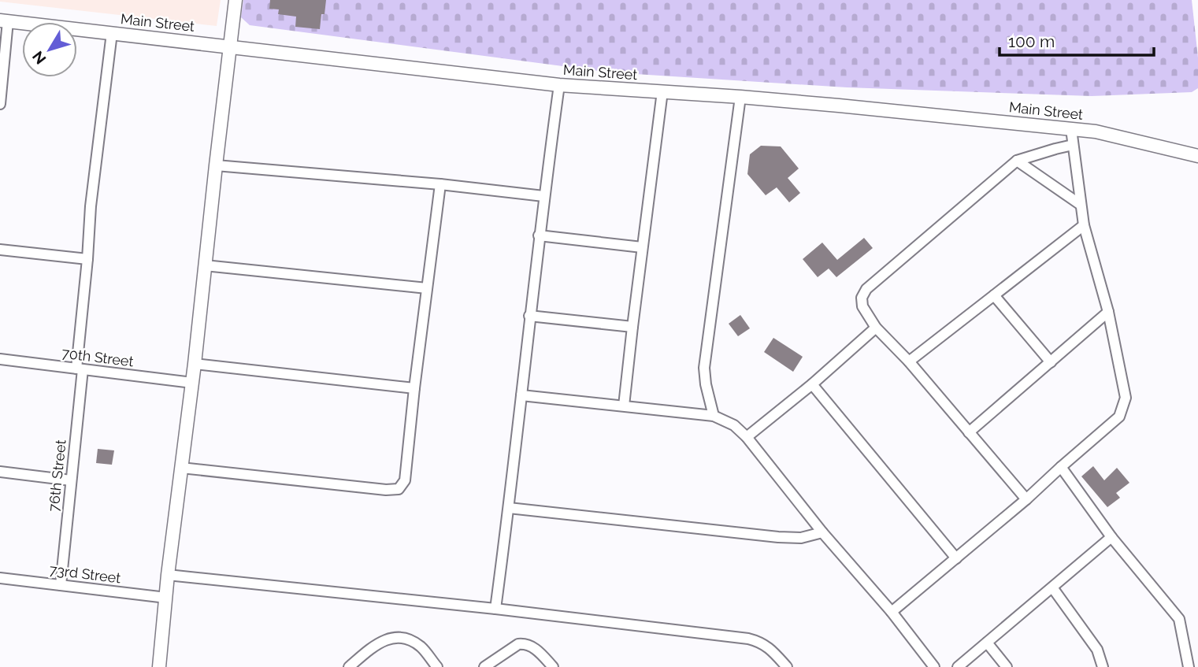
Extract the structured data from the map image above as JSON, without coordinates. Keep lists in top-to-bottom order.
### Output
{
  "streets": {
    "street": [
      "Main Street",
      "70th Street",
      "76th Street",
      "73rd Street"
    ]
  },
  "crossings": [
    ["Main Street", "76th Street"],
    ["70th Street", "76th Street"],
    ["76th Street", "73rd Street"]
  ],
  "scale_bar": "100 m",
  "north": "bottom left"
}
